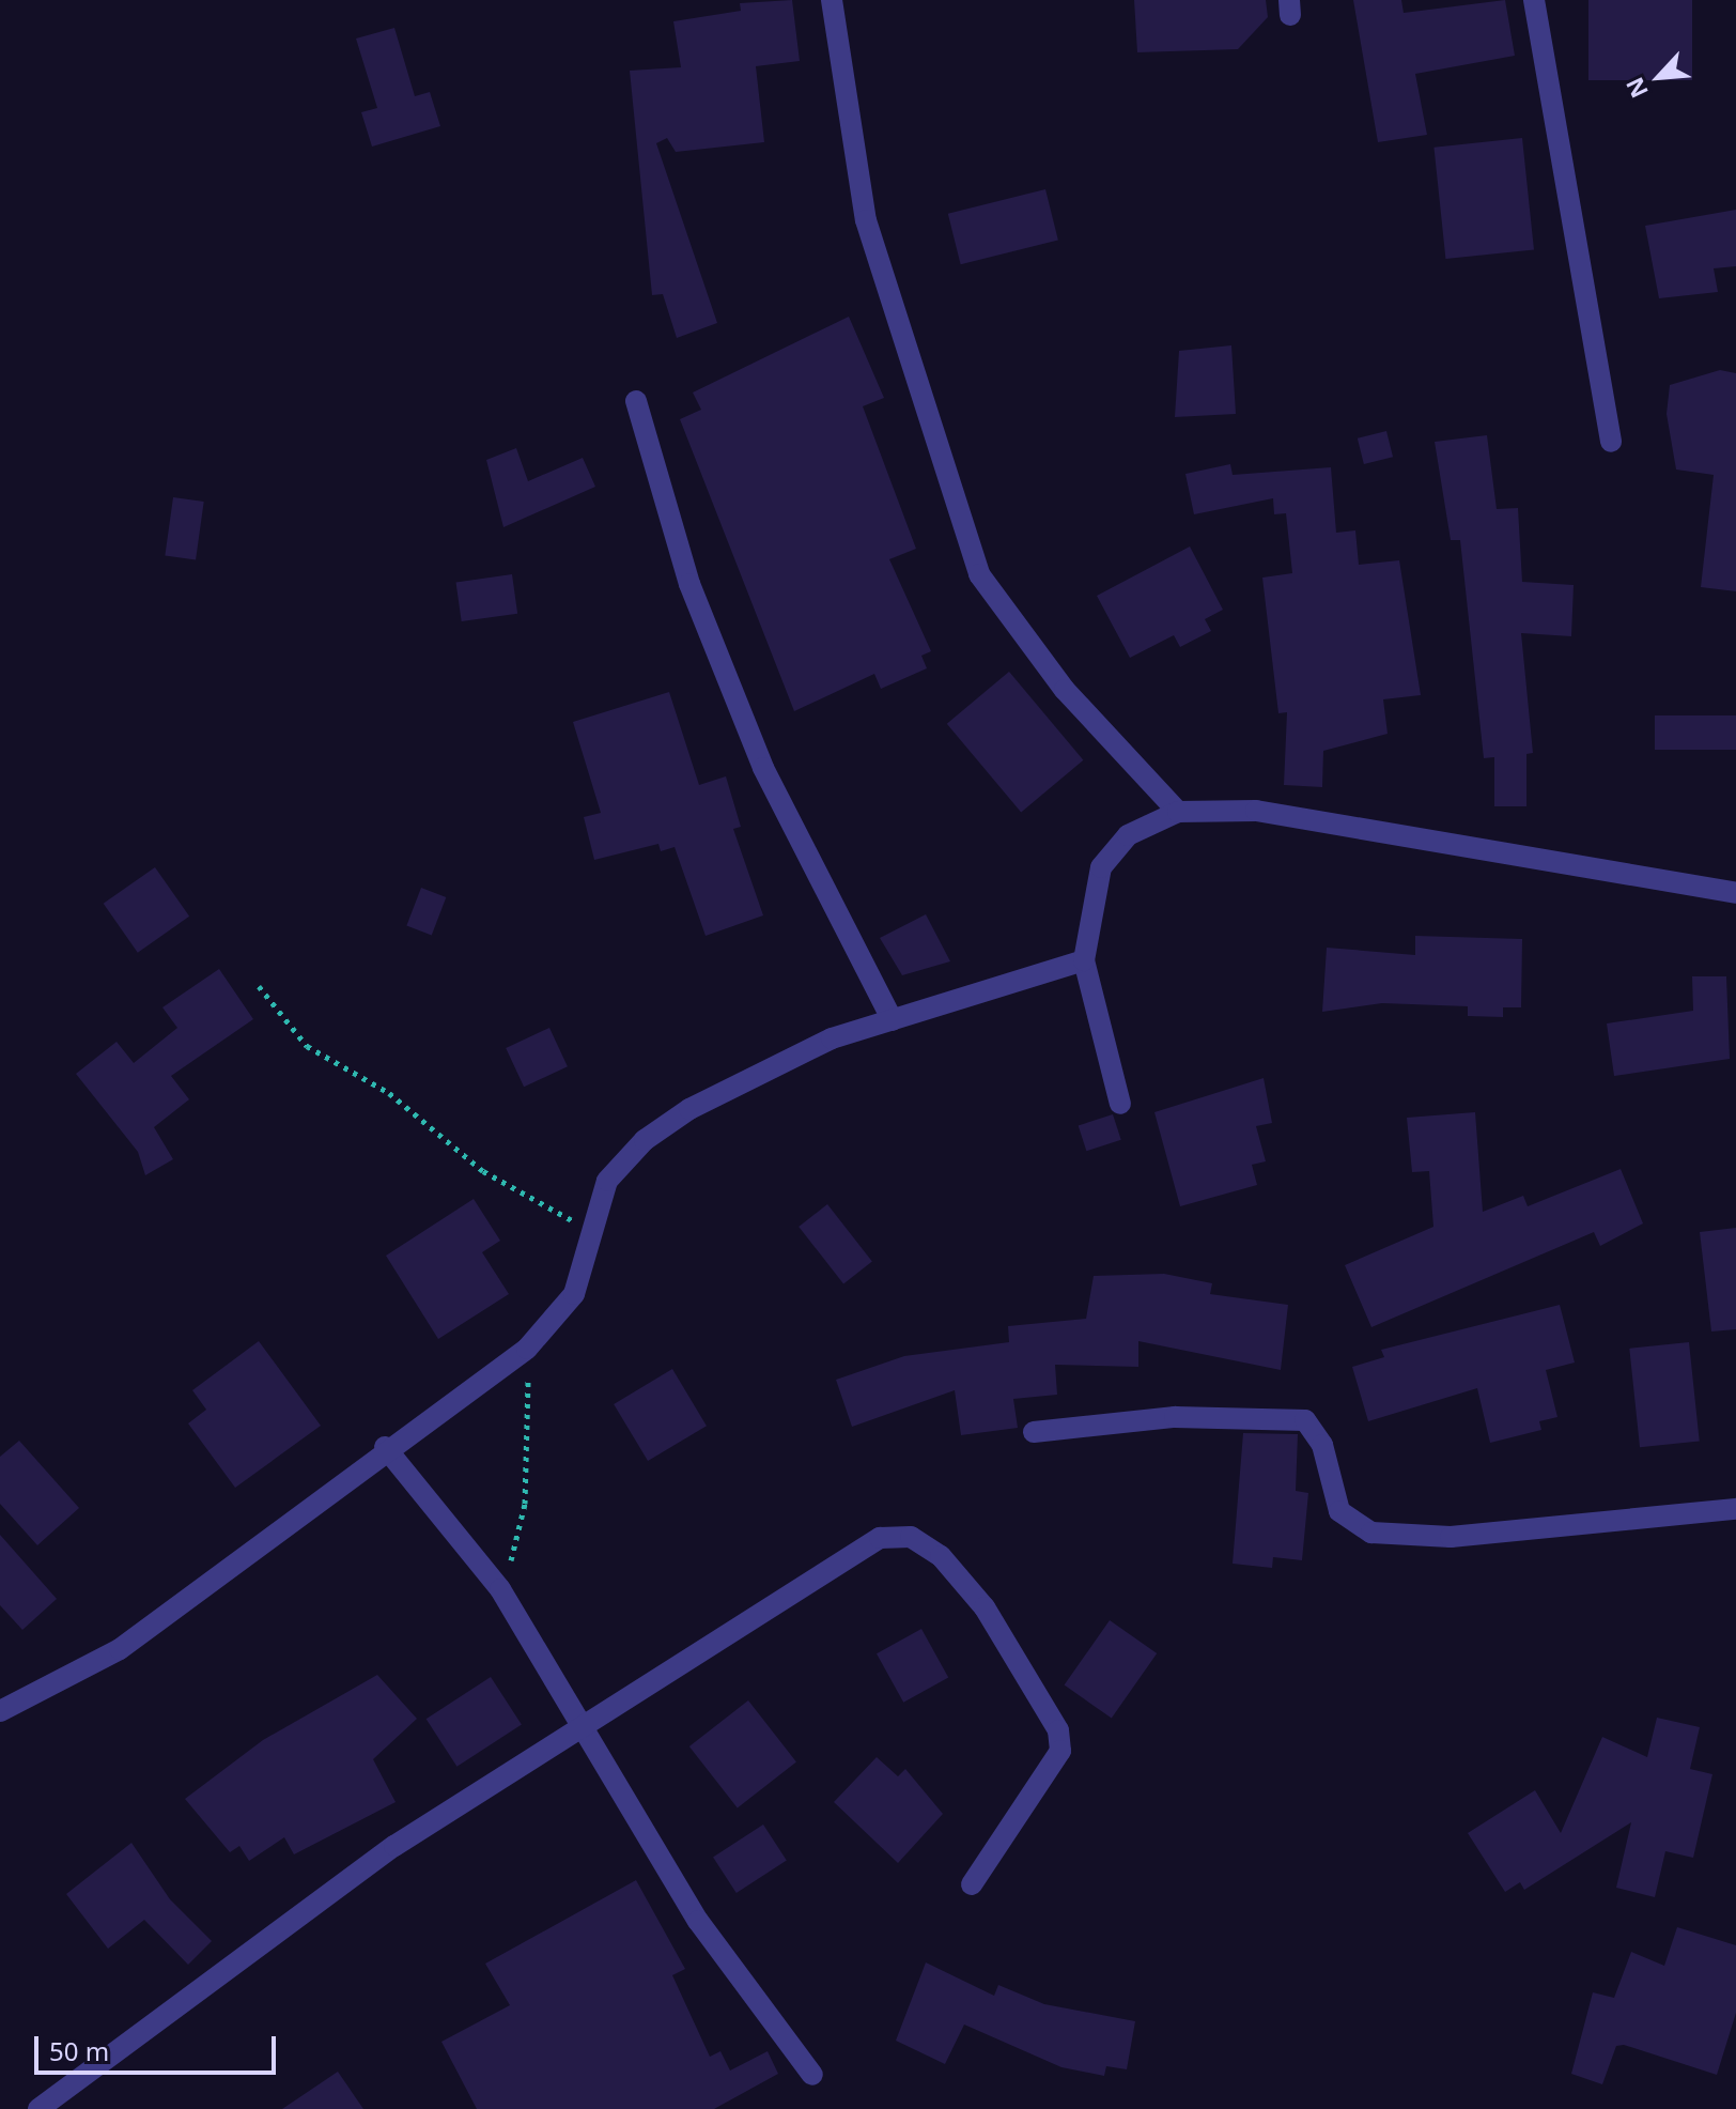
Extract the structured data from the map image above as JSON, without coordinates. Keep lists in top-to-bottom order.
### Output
{
  "scale_bar": "50 m",
  "north": "bottom left"
}
